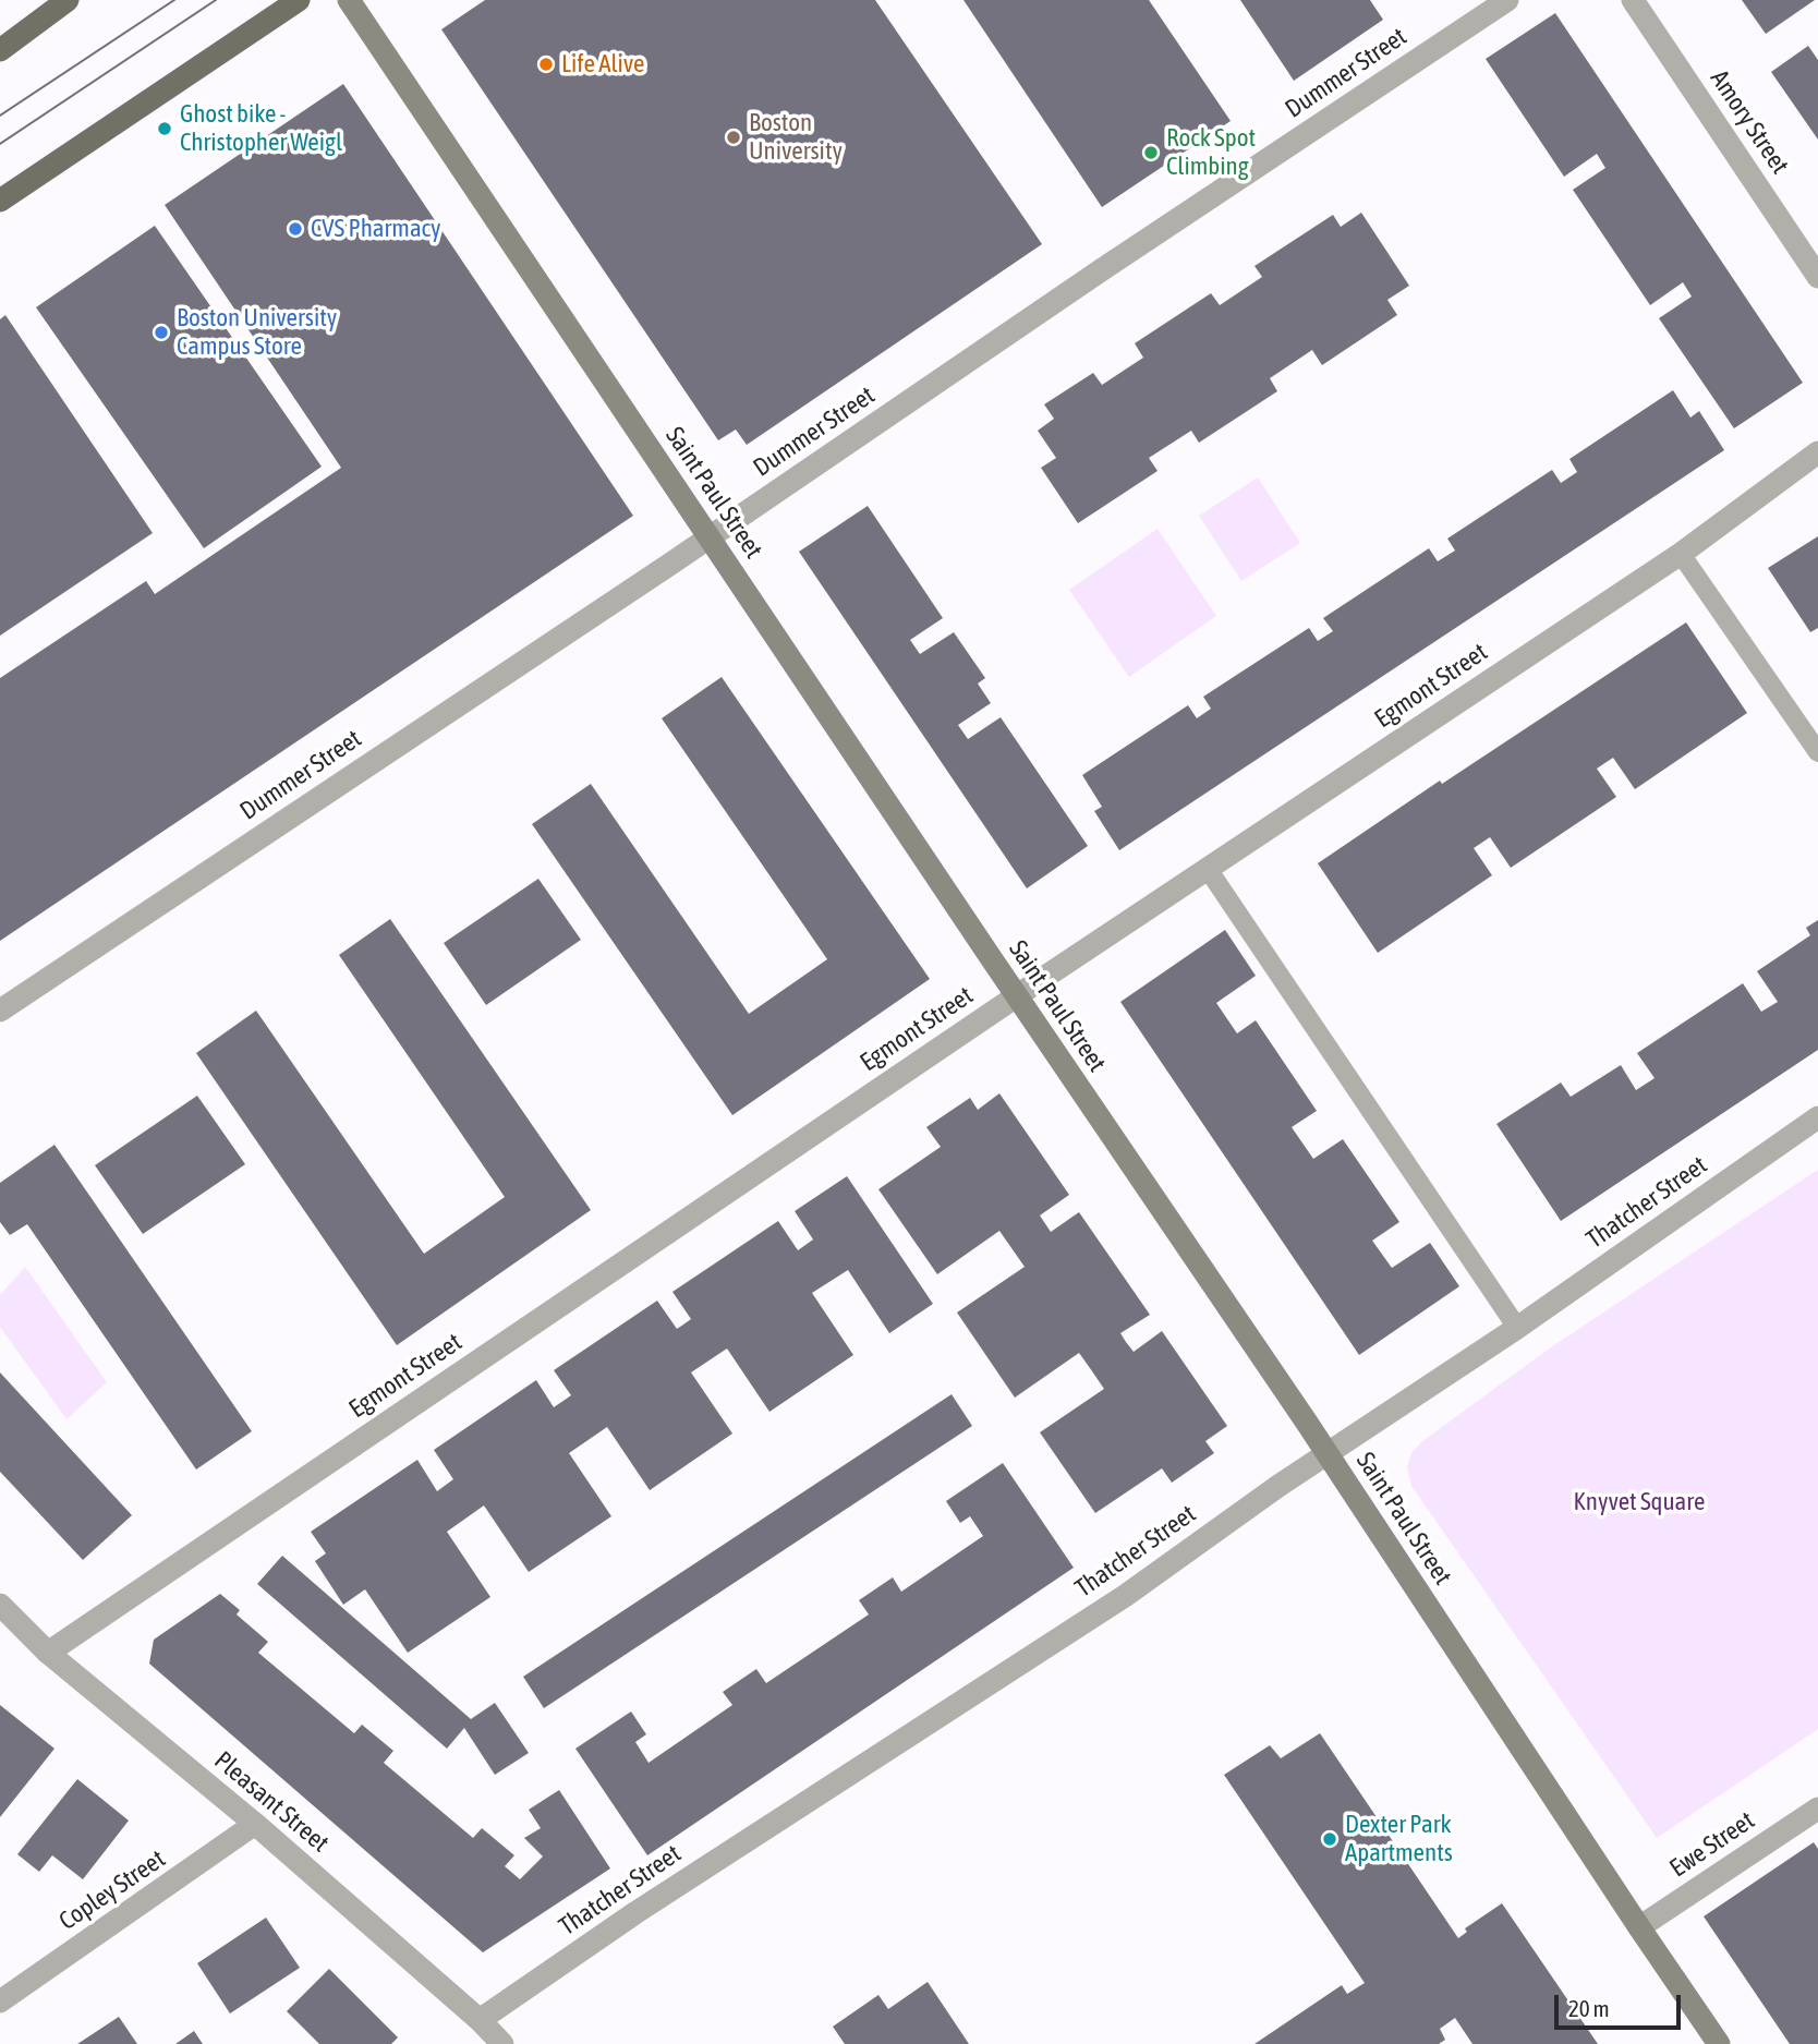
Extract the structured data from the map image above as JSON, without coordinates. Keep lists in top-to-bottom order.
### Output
{
  "streets": {
    "main road": ["Saint Paul Street"],
    "street": [
      "Dummer Street",
      "Amory Street",
      "Egmont Street",
      "Thatcher Street",
      "Pleasant Street",
      "Ewe Street",
      "Copley Street"
    ]
  },
  "crossings": [
    ["Dummer Street", "Saint Paul Street"],
    ["Saint Paul Street", "Egmont Street"],
    ["Saint Paul Street", "Thatcher Street"],
    ["Saint Paul Street", "Ewe Street"],
    ["Egmont Street", "Pleasant Street"],
    ["Thatcher Street", "Pleasant Street"],
    ["Pleasant Street", "Copley Street"]
  ],
  "parks": ["Knyvet Square"],
  "places": [
    "Life Alive",
    "Ghost bike - Christopher Weigl",
    "Boston University",
    "Rock Spot Climbing",
    "CVS Pharmacy",
    "Boston University Campus Store",
    "Dexter Park Apartments"
  ],
  "scale_bar": "20 m"
}
